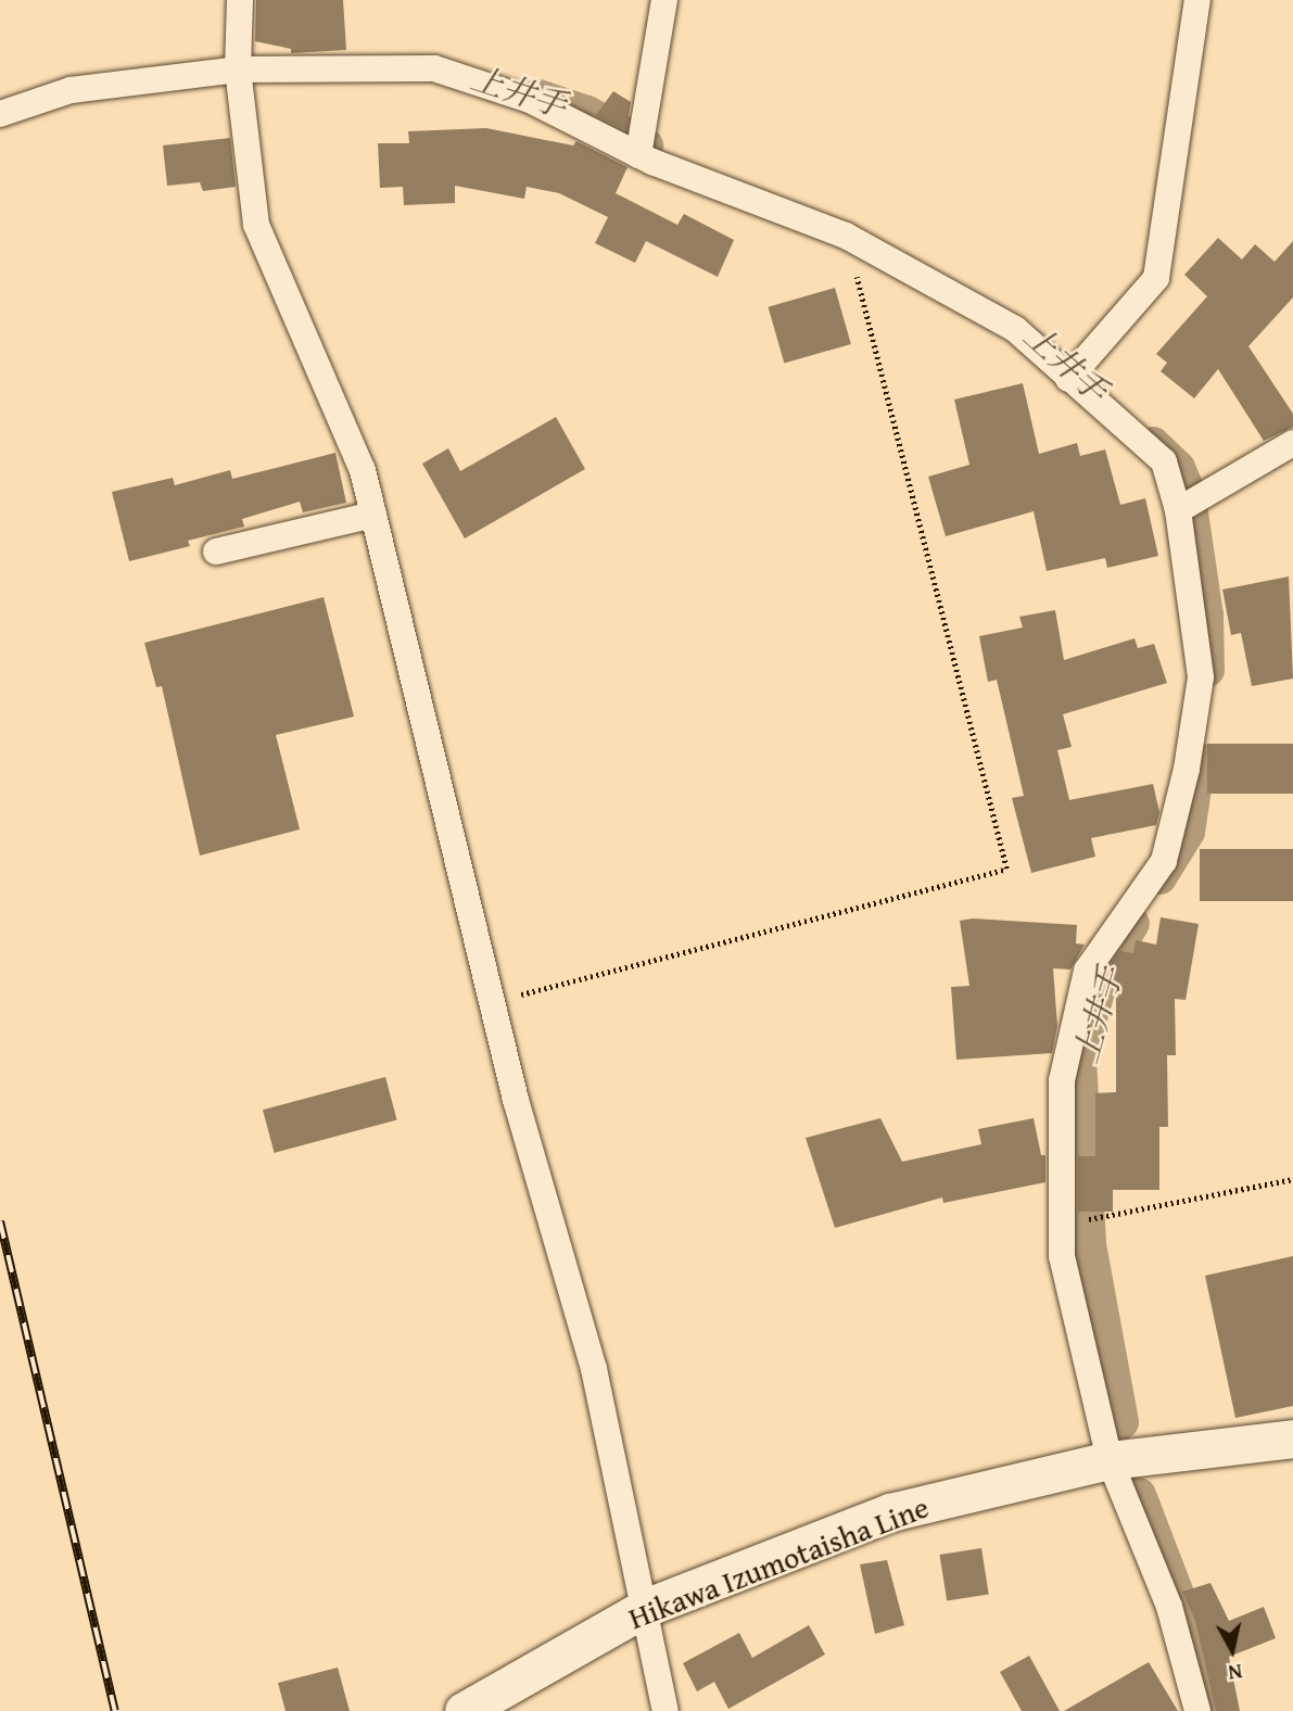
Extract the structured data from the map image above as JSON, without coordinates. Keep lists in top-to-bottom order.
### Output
{
  "streets": {
    "main road": ["Hikawa Izumotaisha Line"]
  },
  "water": ["上井手"],
  "north": "bottom"
}
